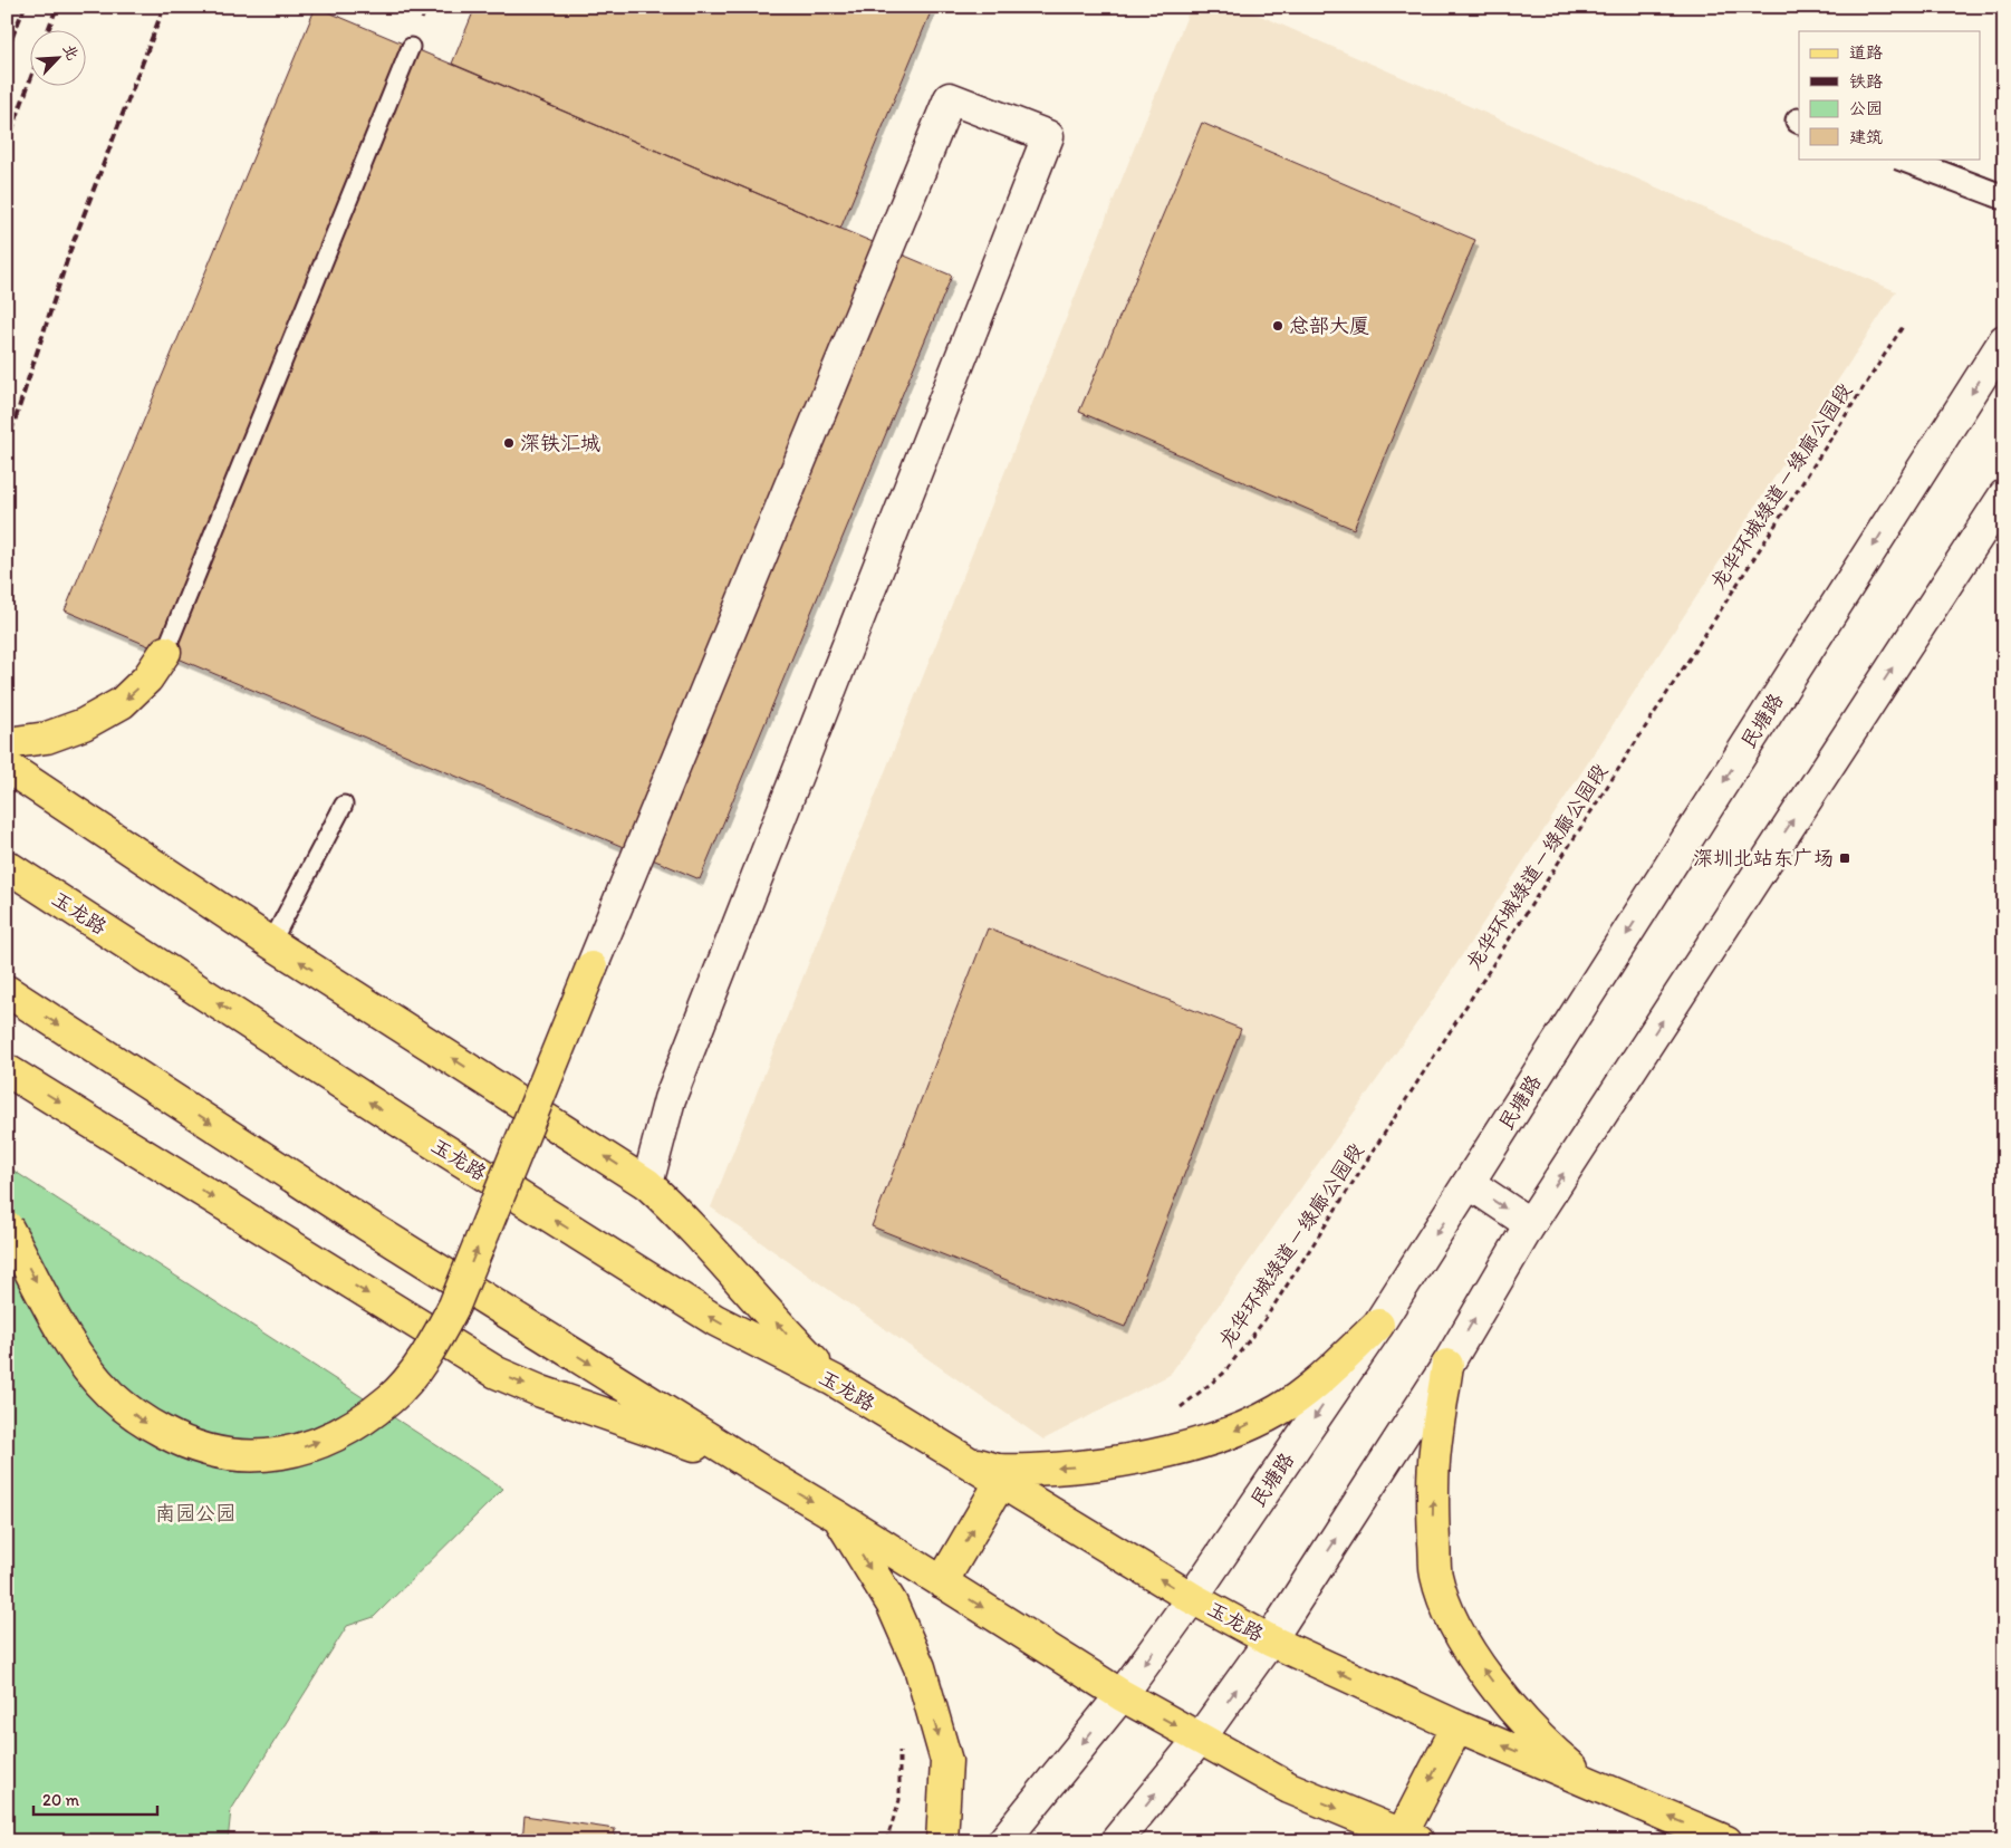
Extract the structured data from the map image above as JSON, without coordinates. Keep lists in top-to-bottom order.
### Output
{
  "streets": {
    "main road": ["民塘路", "玉龙路"],
    "path": ["龙华环城绿道－绿廊公园段"]
  },
  "crossings": [
    ["民塘路", "玉龙路"]
  ],
  "parks": ["南园公园"],
  "places": {
    "other": ["总部大厦", "深铁汇城"],
    "transit": ["深圳北站东广场"]
  },
  "legend": [
    "道路",
    "铁路",
    "公园",
    "建筑"
  ],
  "scale_bar": "20 m",
  "north": "top right"
}
